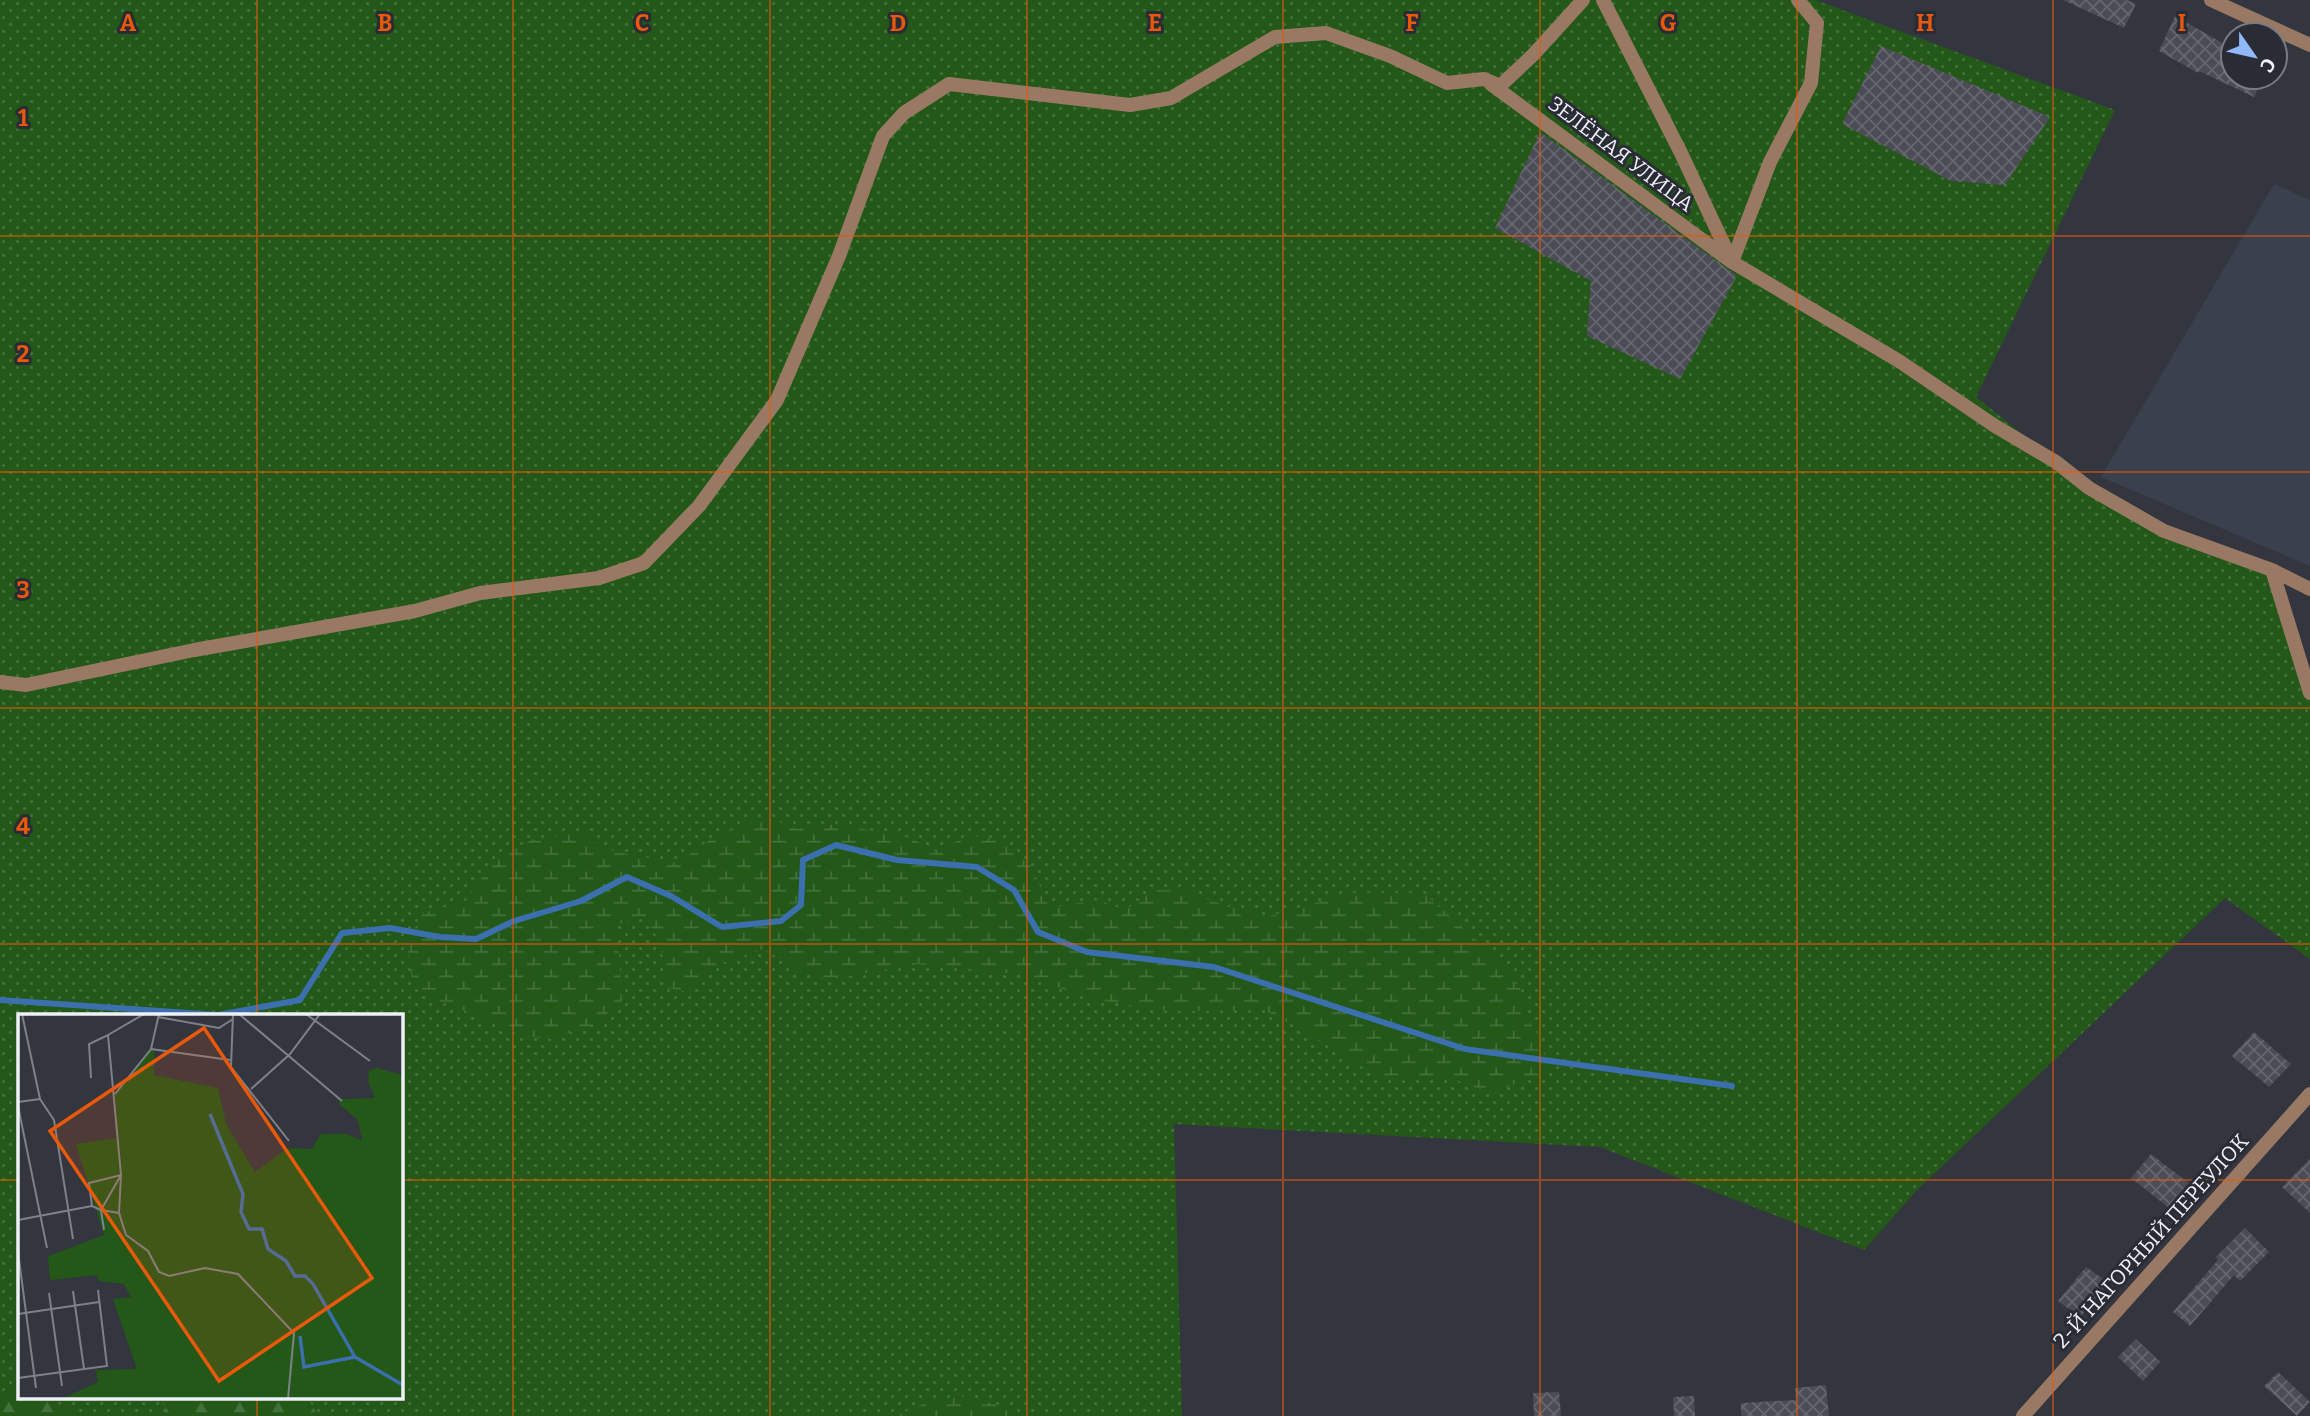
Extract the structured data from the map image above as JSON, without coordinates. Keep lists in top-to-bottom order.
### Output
{
  "streets": {
    "street": ["ЗЕЛЁНАЯ УЛИЦА", "2-Й НАГОРНЫЙ ПЕРЕУЛОК"]
  },
  "north": "bottom right",
  "grid": {
    "columns": [
      "A",
      "B",
      "C",
      "D",
      "E",
      "F",
      "G",
      "H",
      "I"
    ],
    "rows": [
      "1",
      "2",
      "3",
      "4"
    ]
  }
}
